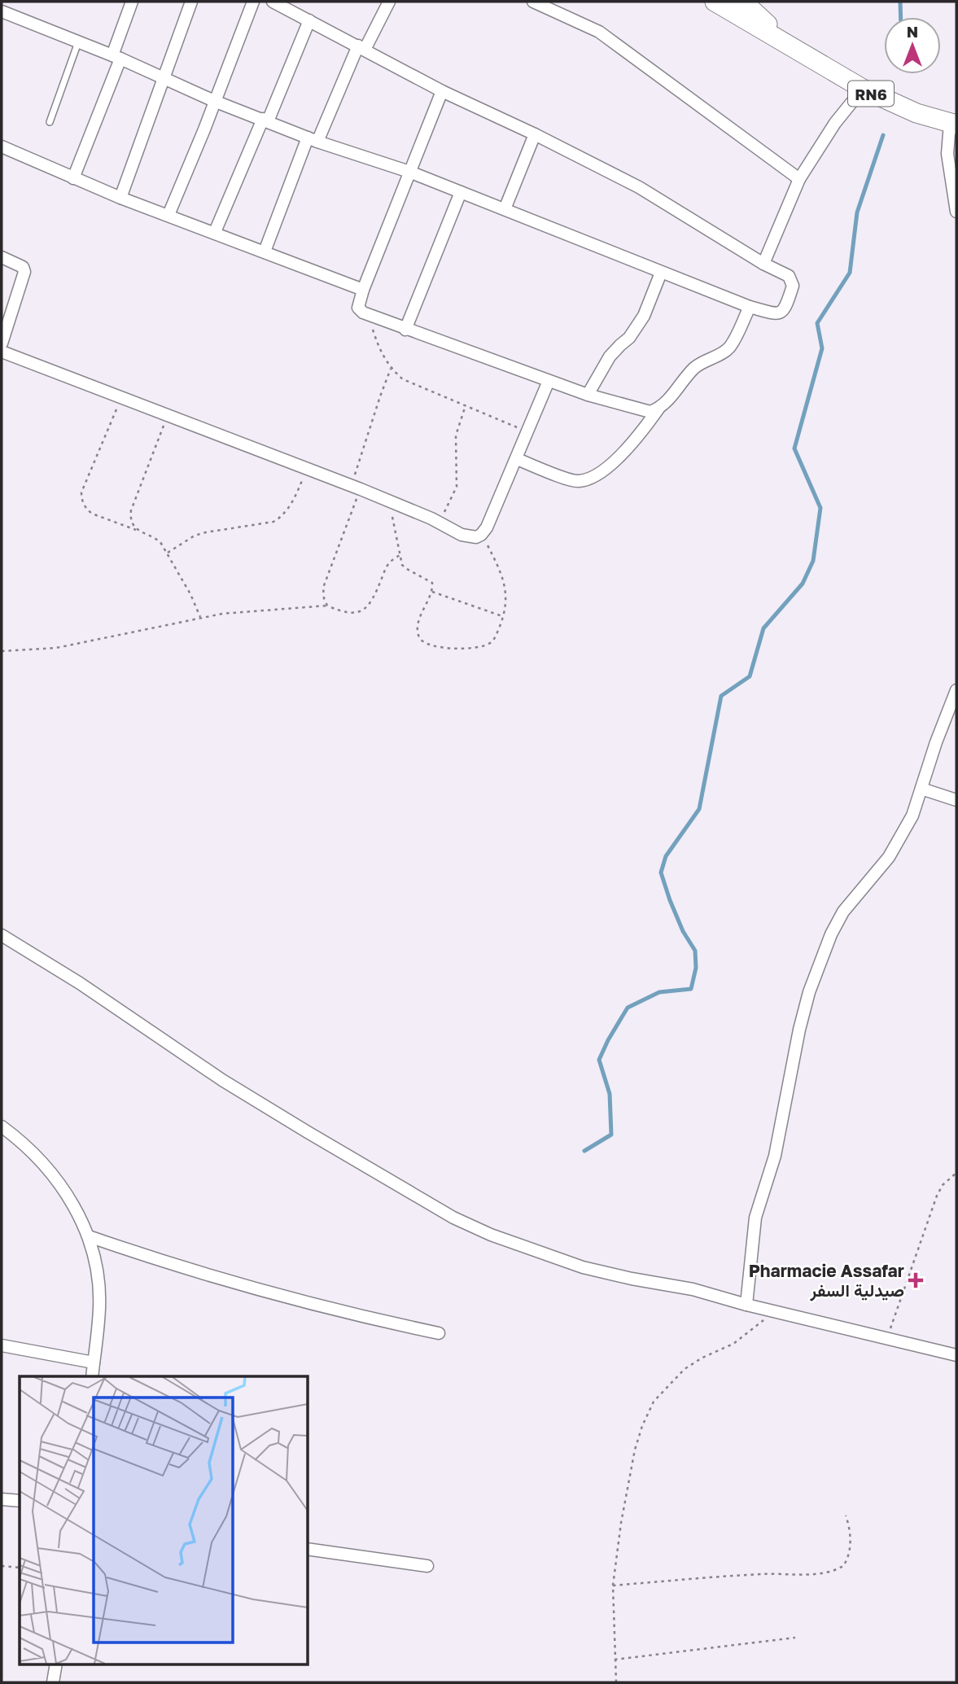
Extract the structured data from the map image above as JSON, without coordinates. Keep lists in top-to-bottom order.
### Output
{
  "streets": {
    "main road": ["RN6"]
  },
  "places": {
    "health": ["Pharmacie Assafar صيدلية السفر"]
  },
  "north": "top"
}
